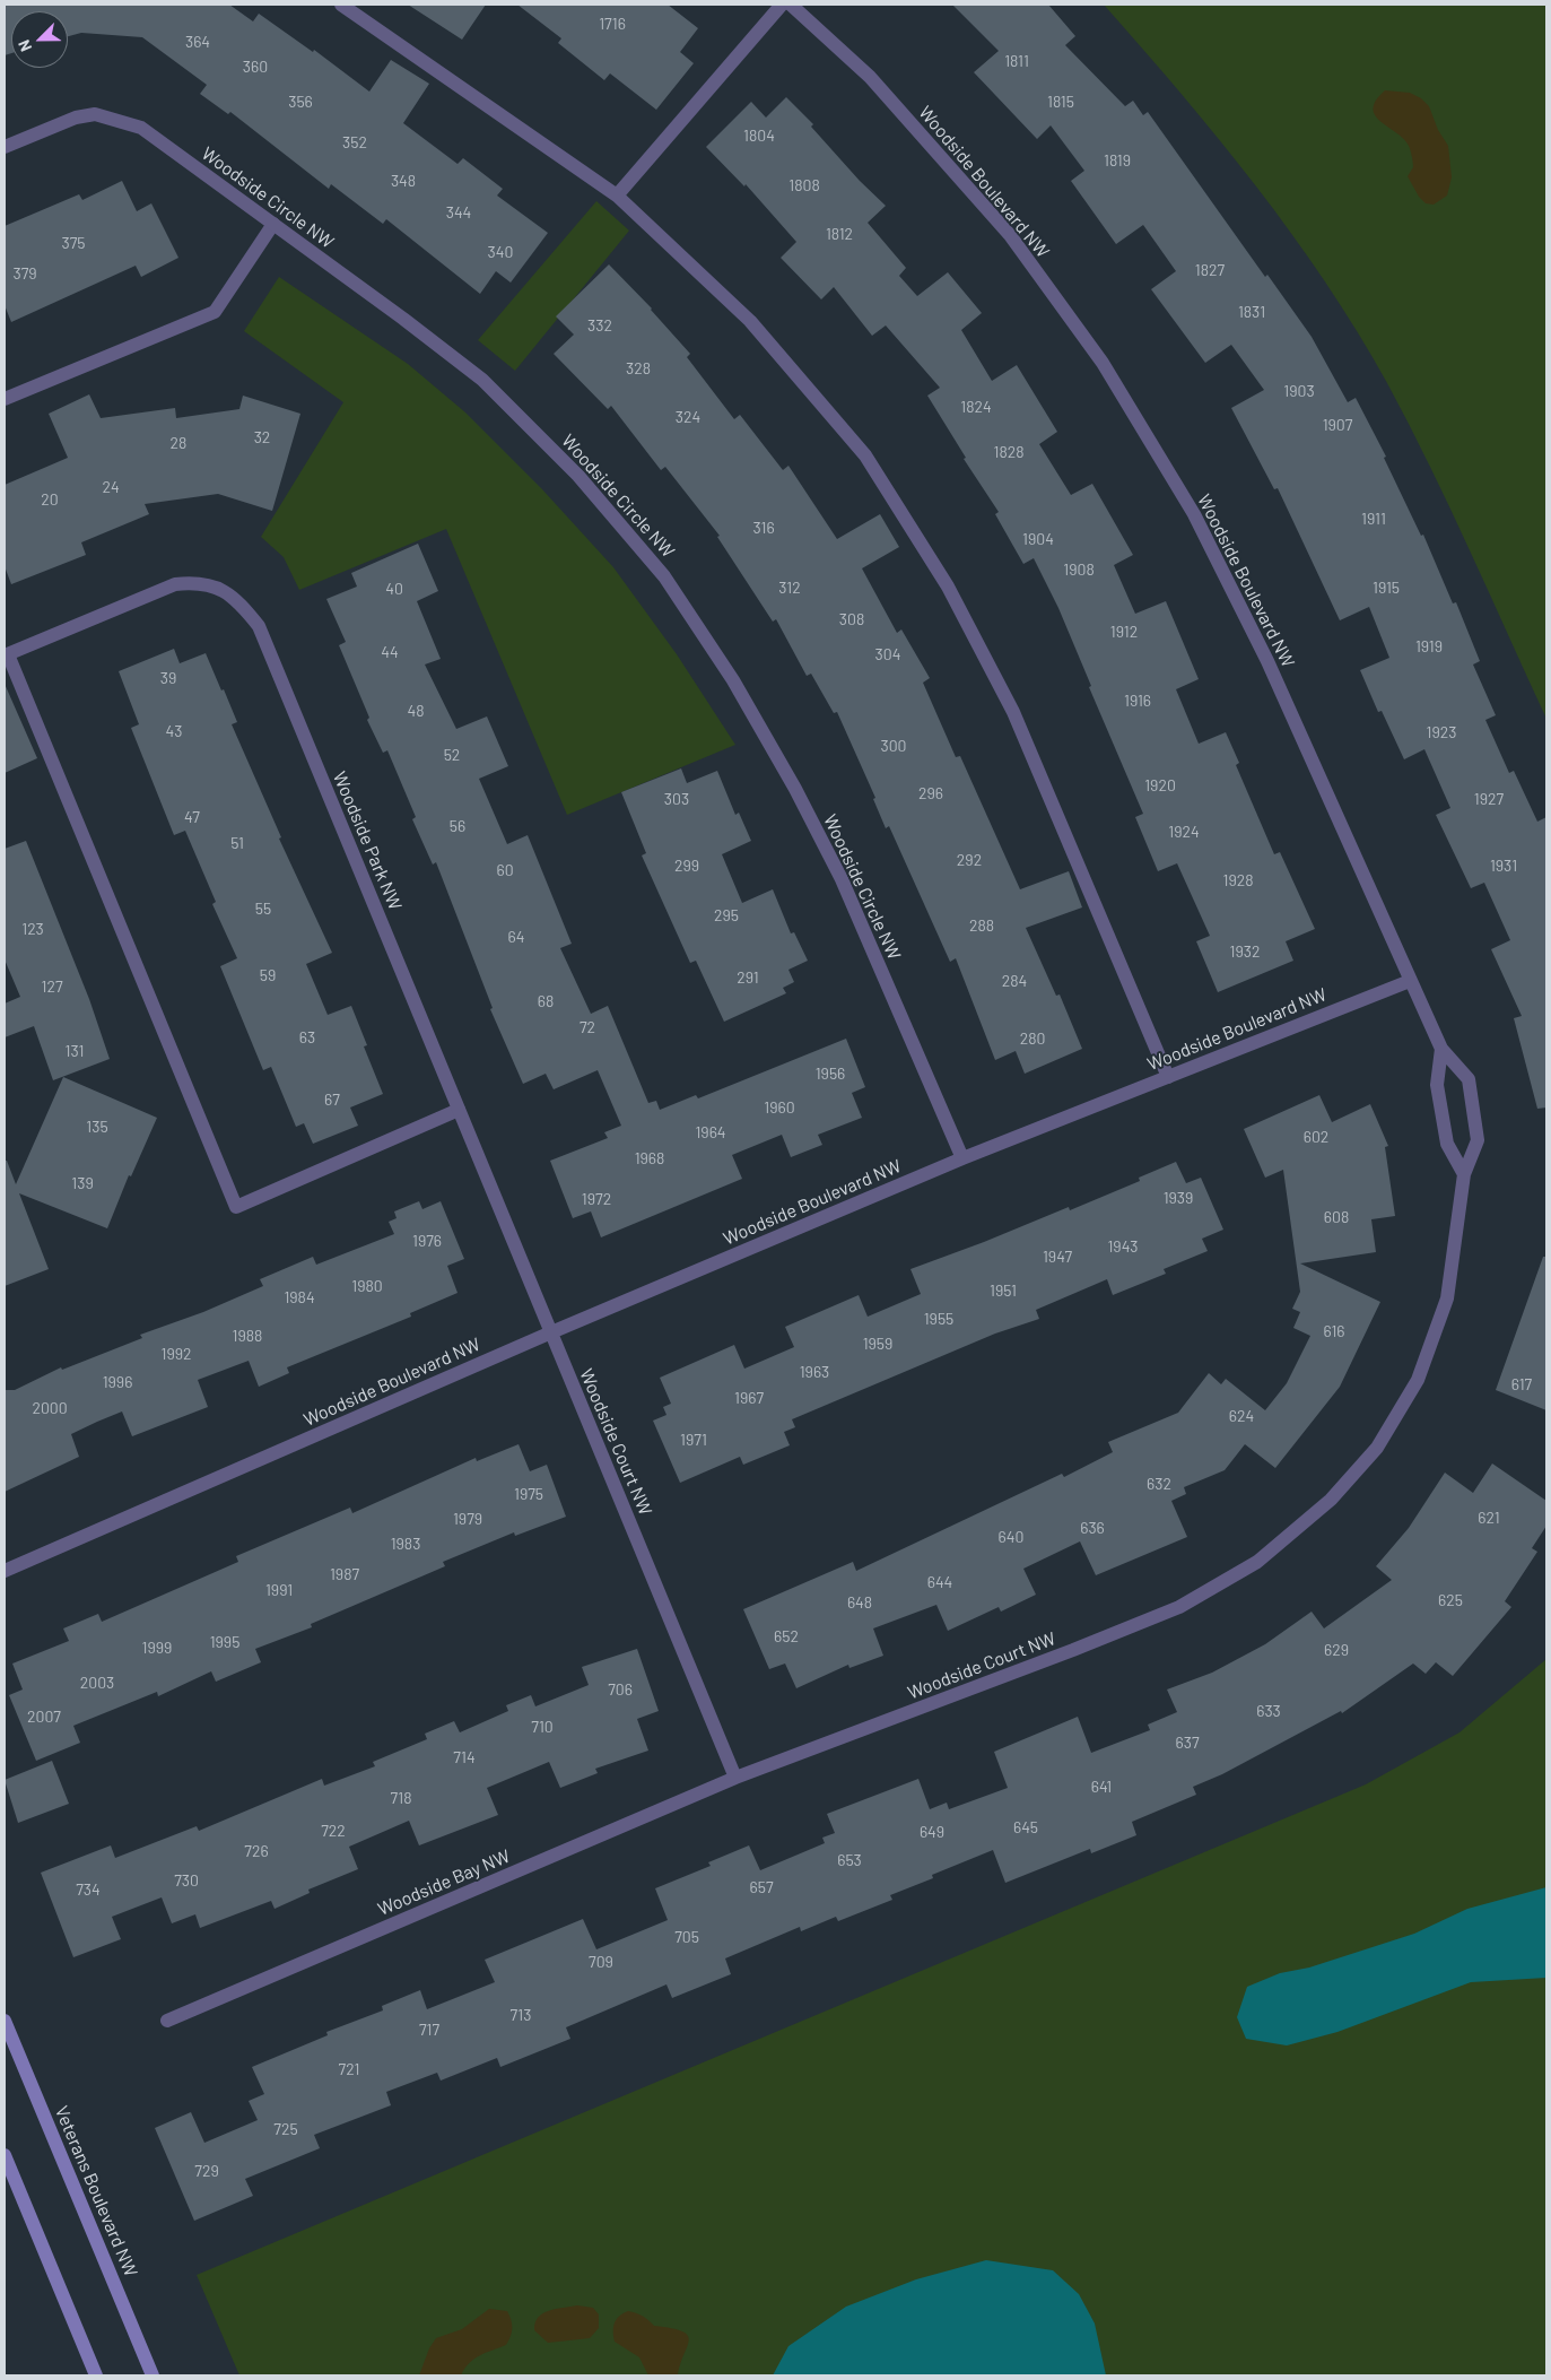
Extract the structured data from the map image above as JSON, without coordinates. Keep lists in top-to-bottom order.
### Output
{
  "streets": {
    "main road": ["Veterans Boulevard NW"],
    "street": [
      "Woodside Boulevard NW",
      "Woodside Circle NW",
      "Woodside Park NW",
      "Woodside Court NW",
      "Woodside Bay NW"
    ]
  },
  "crossings": [
    ["Woodside Boulevard NW", "Woodside Circle NW"],
    ["Woodside Boulevard NW", "Woodside Park NW"],
    ["Woodside Boulevard NW", "Woodside Court NW"],
    ["Woodside Park NW", "Woodside Court NW"],
    ["Woodside Court NW", "Woodside Bay NW"]
  ],
  "house_numbers": [
    "1716",
    "364",
    "1811",
    "360",
    "356",
    "1815",
    "1804",
    "352",
    "1819",
    "348",
    "1808",
    "344",
    "1812",
    "375",
    "340",
    "1827",
    "379",
    "1831",
    "332",
    "328",
    "1903",
    "1824",
    "324",
    "1907",
    "32",
    "28",
    "1828",
    "24",
    "20",
    "1911",
    "316",
    "1904",
    "1908",
    "312",
    "1915",
    "40",
    "308",
    "1912",
    "1919",
    "44",
    "304",
    "39",
    "1916",
    "48",
    "43",
    "1923",
    "300",
    "52",
    "1920",
    "296",
    "303",
    "1927",
    "47",
    "56",
    "1924",
    "51",
    "292",
    "299",
    "1931",
    "60",
    "1928",
    "55",
    "295",
    "288",
    "123",
    "64",
    "1932",
    "59",
    "291",
    "284",
    "127",
    "68",
    "72",
    "63",
    "280",
    "131",
    "1956",
    "67",
    "1960",
    "135",
    "1964",
    "602",
    "1968",
    "139",
    "1939",
    "1972",
    "608",
    "1976",
    "1943",
    "1947",
    "1980",
    "1951",
    "1984",
    "1955",
    "616",
    "1988",
    "1959",
    "1992",
    "1963",
    "1996",
    "617",
    "1967",
    "2000",
    "624",
    "1971",
    "632",
    "1975",
    "621",
    "1979",
    "636",
    "640",
    "1983",
    "1987",
    "644",
    "1991",
    "625",
    "648",
    "652",
    "1995",
    "1999",
    "629",
    "2003",
    "706",
    "633",
    "2007",
    "710",
    "637",
    "714",
    "641",
    "718",
    "645",
    "722",
    "649",
    "726",
    "653",
    "730",
    "657",
    "734",
    "705",
    "709",
    "713",
    "717",
    "721",
    "725",
    "729"
  ],
  "north": "bottom left"
}
